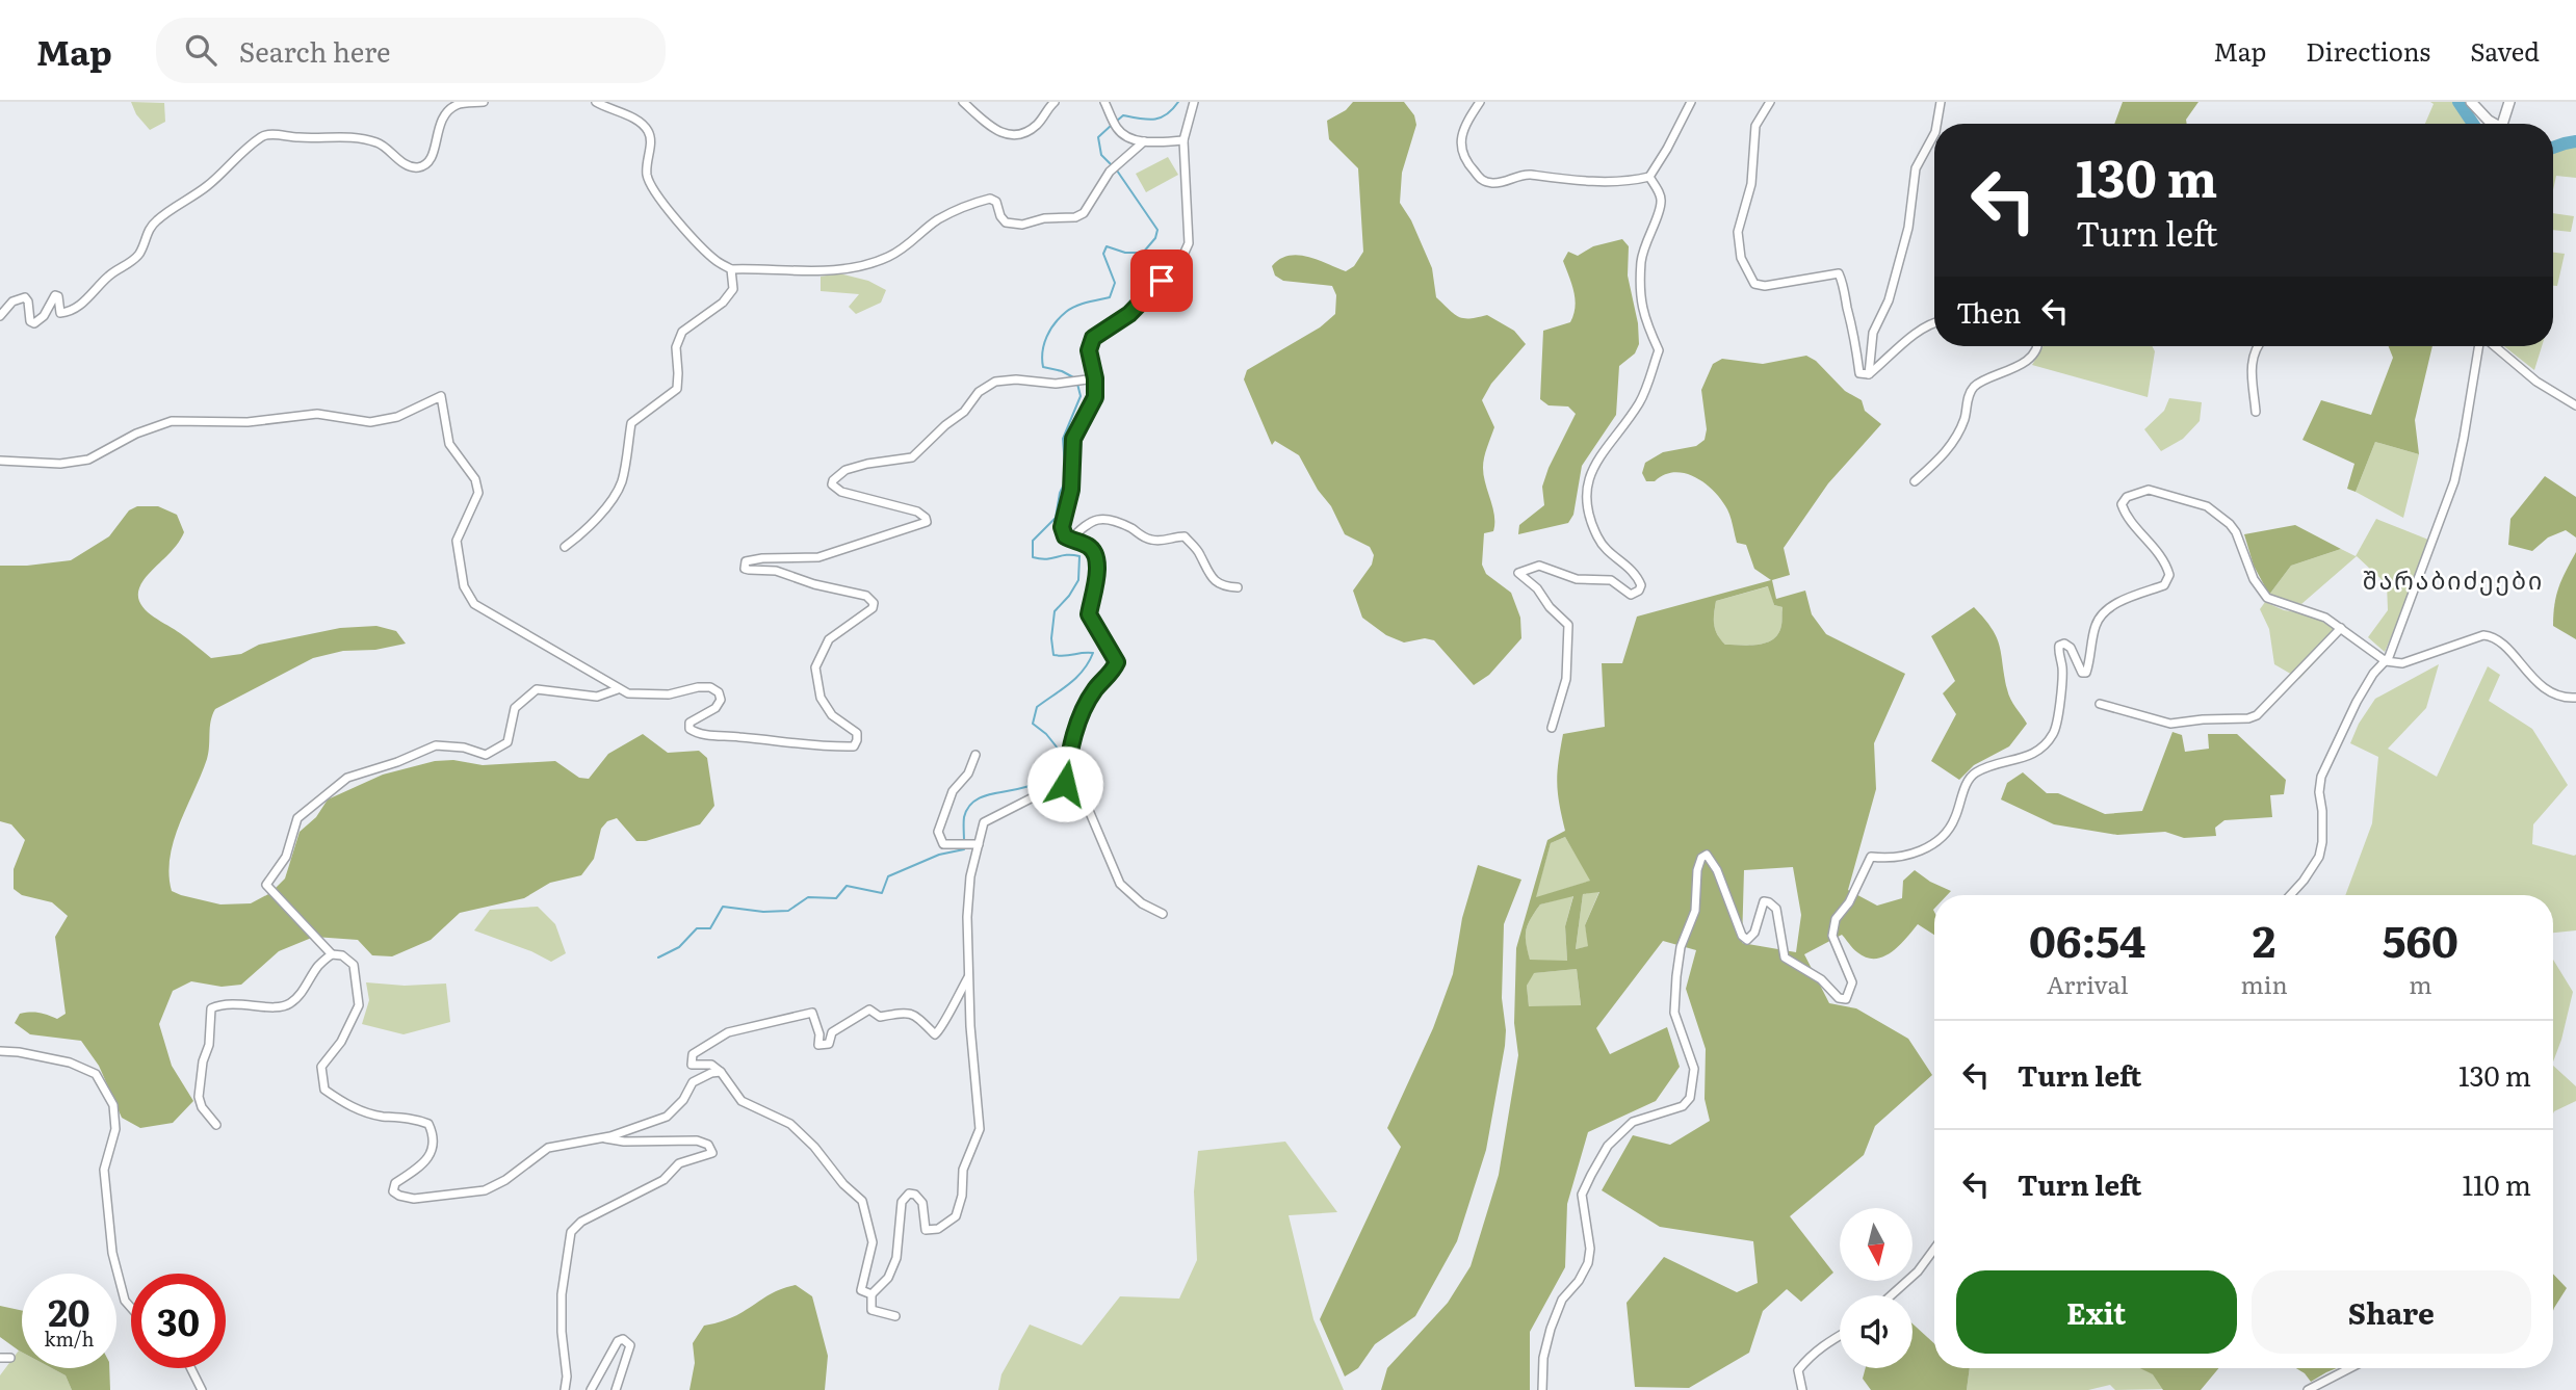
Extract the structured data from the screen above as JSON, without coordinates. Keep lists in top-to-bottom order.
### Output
{
  "districts": ["შარაბიძეები"],
  "north": "bottom",
  "page": {
    "header": "Map",
    "search": "Search here",
    "nav": ["Map", "Directions", "Saved"],
    "turn": ["130 m", "Turn left"],
    "then": "Then",
    "eta": [
      "06:54",
      "Arrival",
      "2",
      "min",
      "560",
      "m"
    ],
    "list": [
      {
        "name": "Turn left",
        "value": "130 m"
      },
      {
        "name": "Turn left",
        "value": "110 m"
      }
    ],
    "buttons": ["Exit", "Share"],
    "speed": "20 km/h",
    "limit": "30"
  }
}
